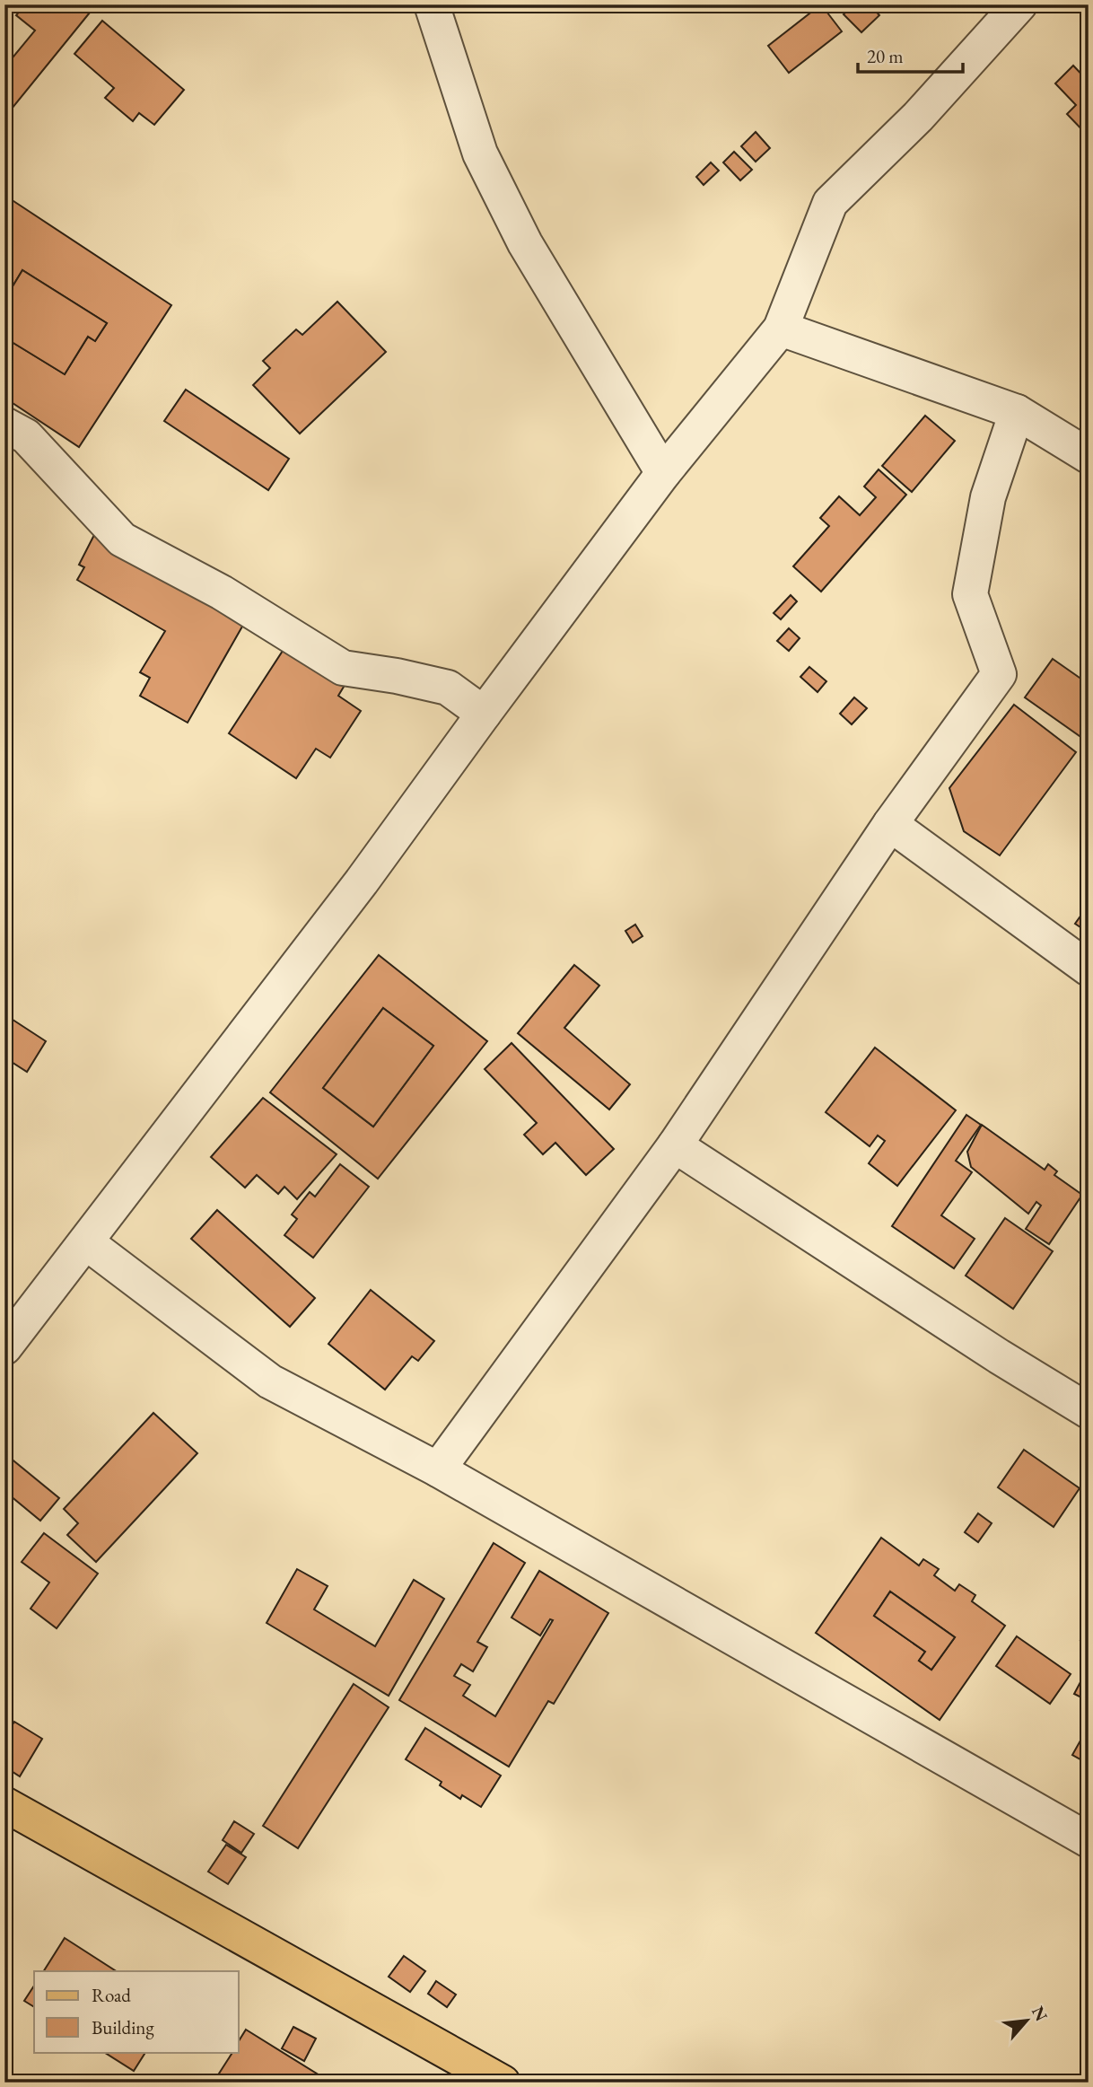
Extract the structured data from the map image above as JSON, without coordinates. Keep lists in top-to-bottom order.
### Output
{
  "legend": ["Road", "Building"],
  "scale_bar": "20 m",
  "north": "top right"
}
